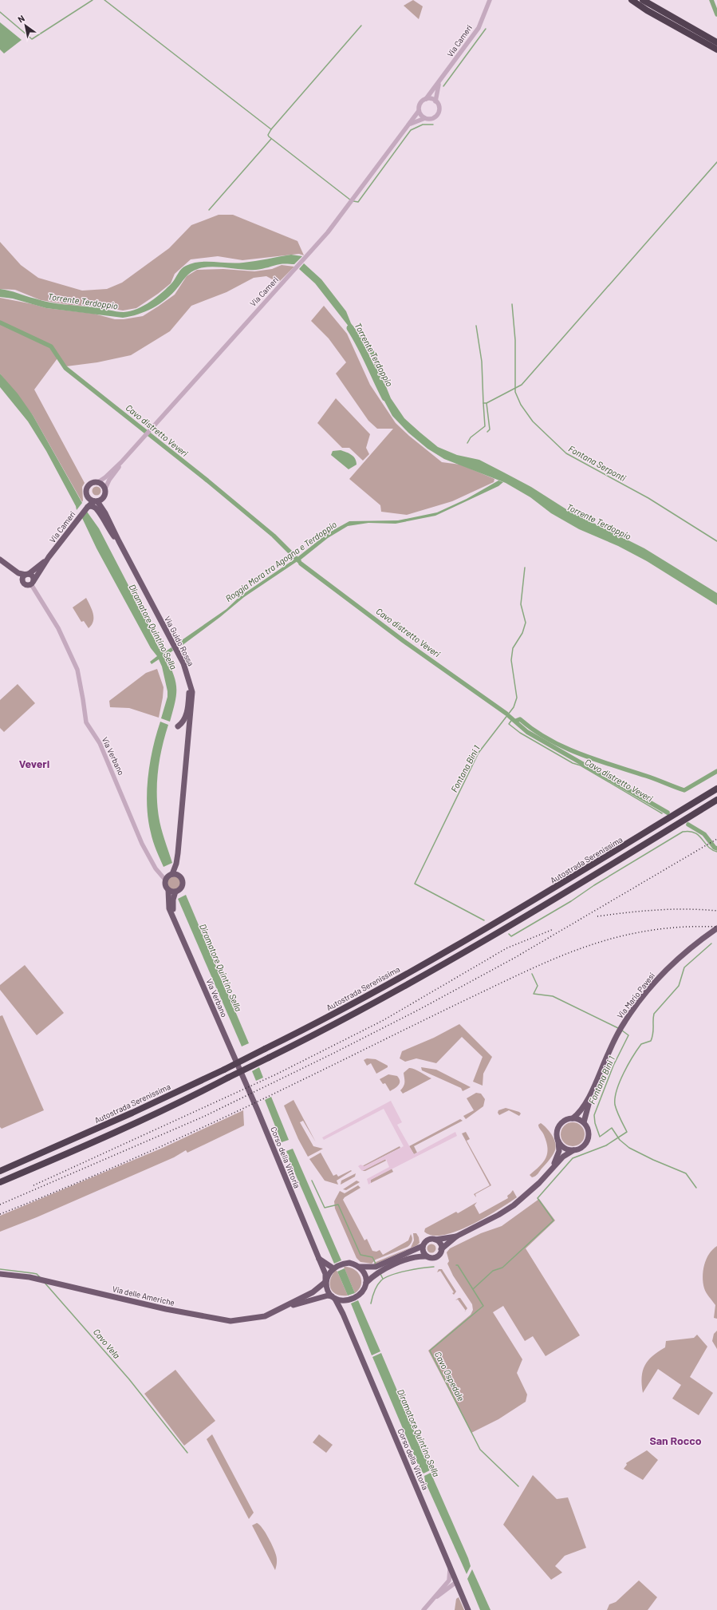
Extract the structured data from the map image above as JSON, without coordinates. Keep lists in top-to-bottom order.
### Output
{
  "streets": {
    "highway": ["Autostrada Serenissima"],
    "main road": [
      "Via Cameri",
      "Via Guido Rossa",
      "Via Verbano",
      "Via Mario Pavesi",
      "Corso della Vittoria",
      "Via delle Americhe"
    ]
  },
  "crossings": [
    ["Via Cameri", "Via Guido Rossa"],
    ["Via Cameri", "Via Verbano"],
    ["Via Guido Rossa", "Via Verbano"],
    ["Via Verbano", "Corso della Vittoria"],
    ["Corso della Vittoria", "Via delle Americhe"]
  ],
  "districts": ["Veveri", "San Rocco"],
  "water": [
    "Torrente Terdoppio",
    "Cavo distretto Veveri",
    "Fontana Serponti",
    "Roggia Mora tra Agogna e Terdoppio",
    "Diramatore Quintino Sella",
    "Fontana Bini 1",
    "Cavo Vela",
    "Cavo Ospedale"
  ],
  "north": "top left"
}
